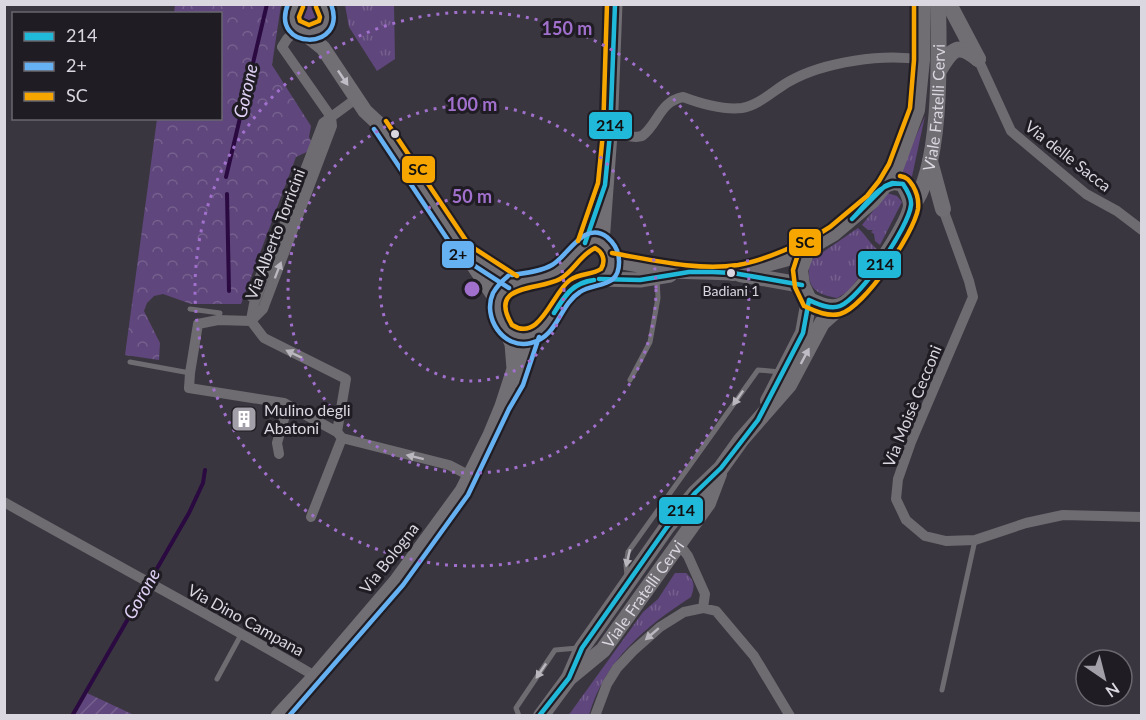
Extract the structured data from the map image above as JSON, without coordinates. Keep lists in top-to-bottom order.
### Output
{
  "streets": {
    "main road": ["Viale Fratelli Cervi", "Via Bologna"],
    "street": [
      "Via delle Sacca",
      "Via Alberto Torricini",
      "Via Moisè Cecconi",
      "Via Dino Campana"
    ]
  },
  "crossings": [
    ["Via Bologna", "Via Dino Campana"]
  ],
  "water": ["Gorone"],
  "places": {
    "other": ["Badiani 1"],
    "building": ["Mulino degli Abatoni"]
  },
  "lines": ["transit line 214", "transit line 2+", "transit line SC"],
  "legend": ["214", "2+", "SC"],
  "north": "bottom right",
  "rings": ["150 m", "100 m", "50 m"]
}
